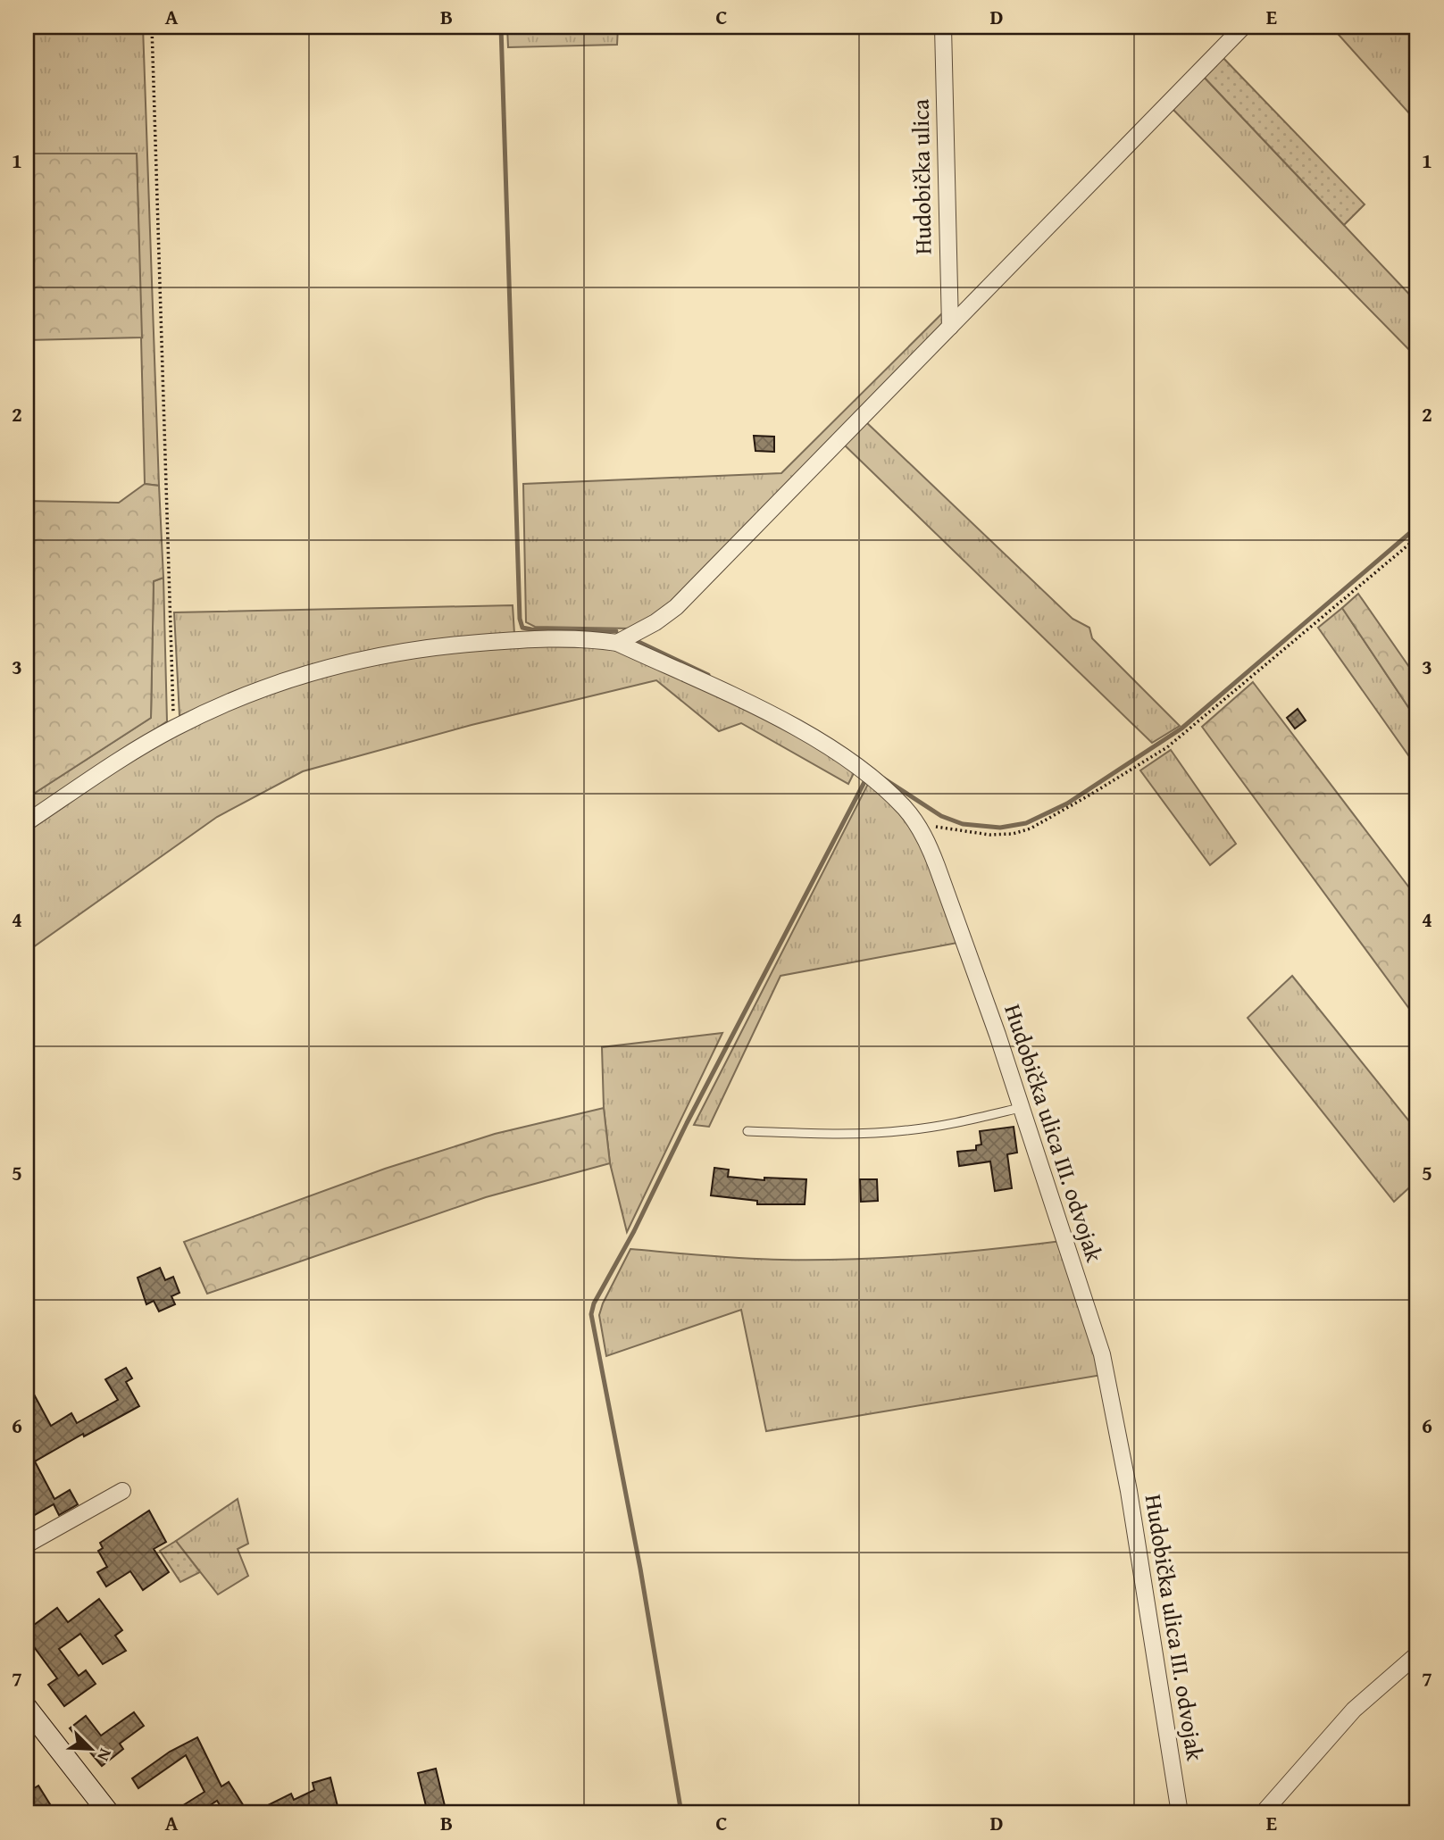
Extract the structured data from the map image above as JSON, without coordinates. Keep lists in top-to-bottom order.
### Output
{
  "streets": {
    "street": ["Hudobička ulica", "Hudobička ulica III. odvojak"]
  },
  "north": "bottom right",
  "grid": {
    "columns": [
      "A",
      "B",
      "C",
      "D",
      "E"
    ],
    "rows": [
      "1",
      "2",
      "3",
      "4",
      "5",
      "6",
      "7"
    ]
  }
}
